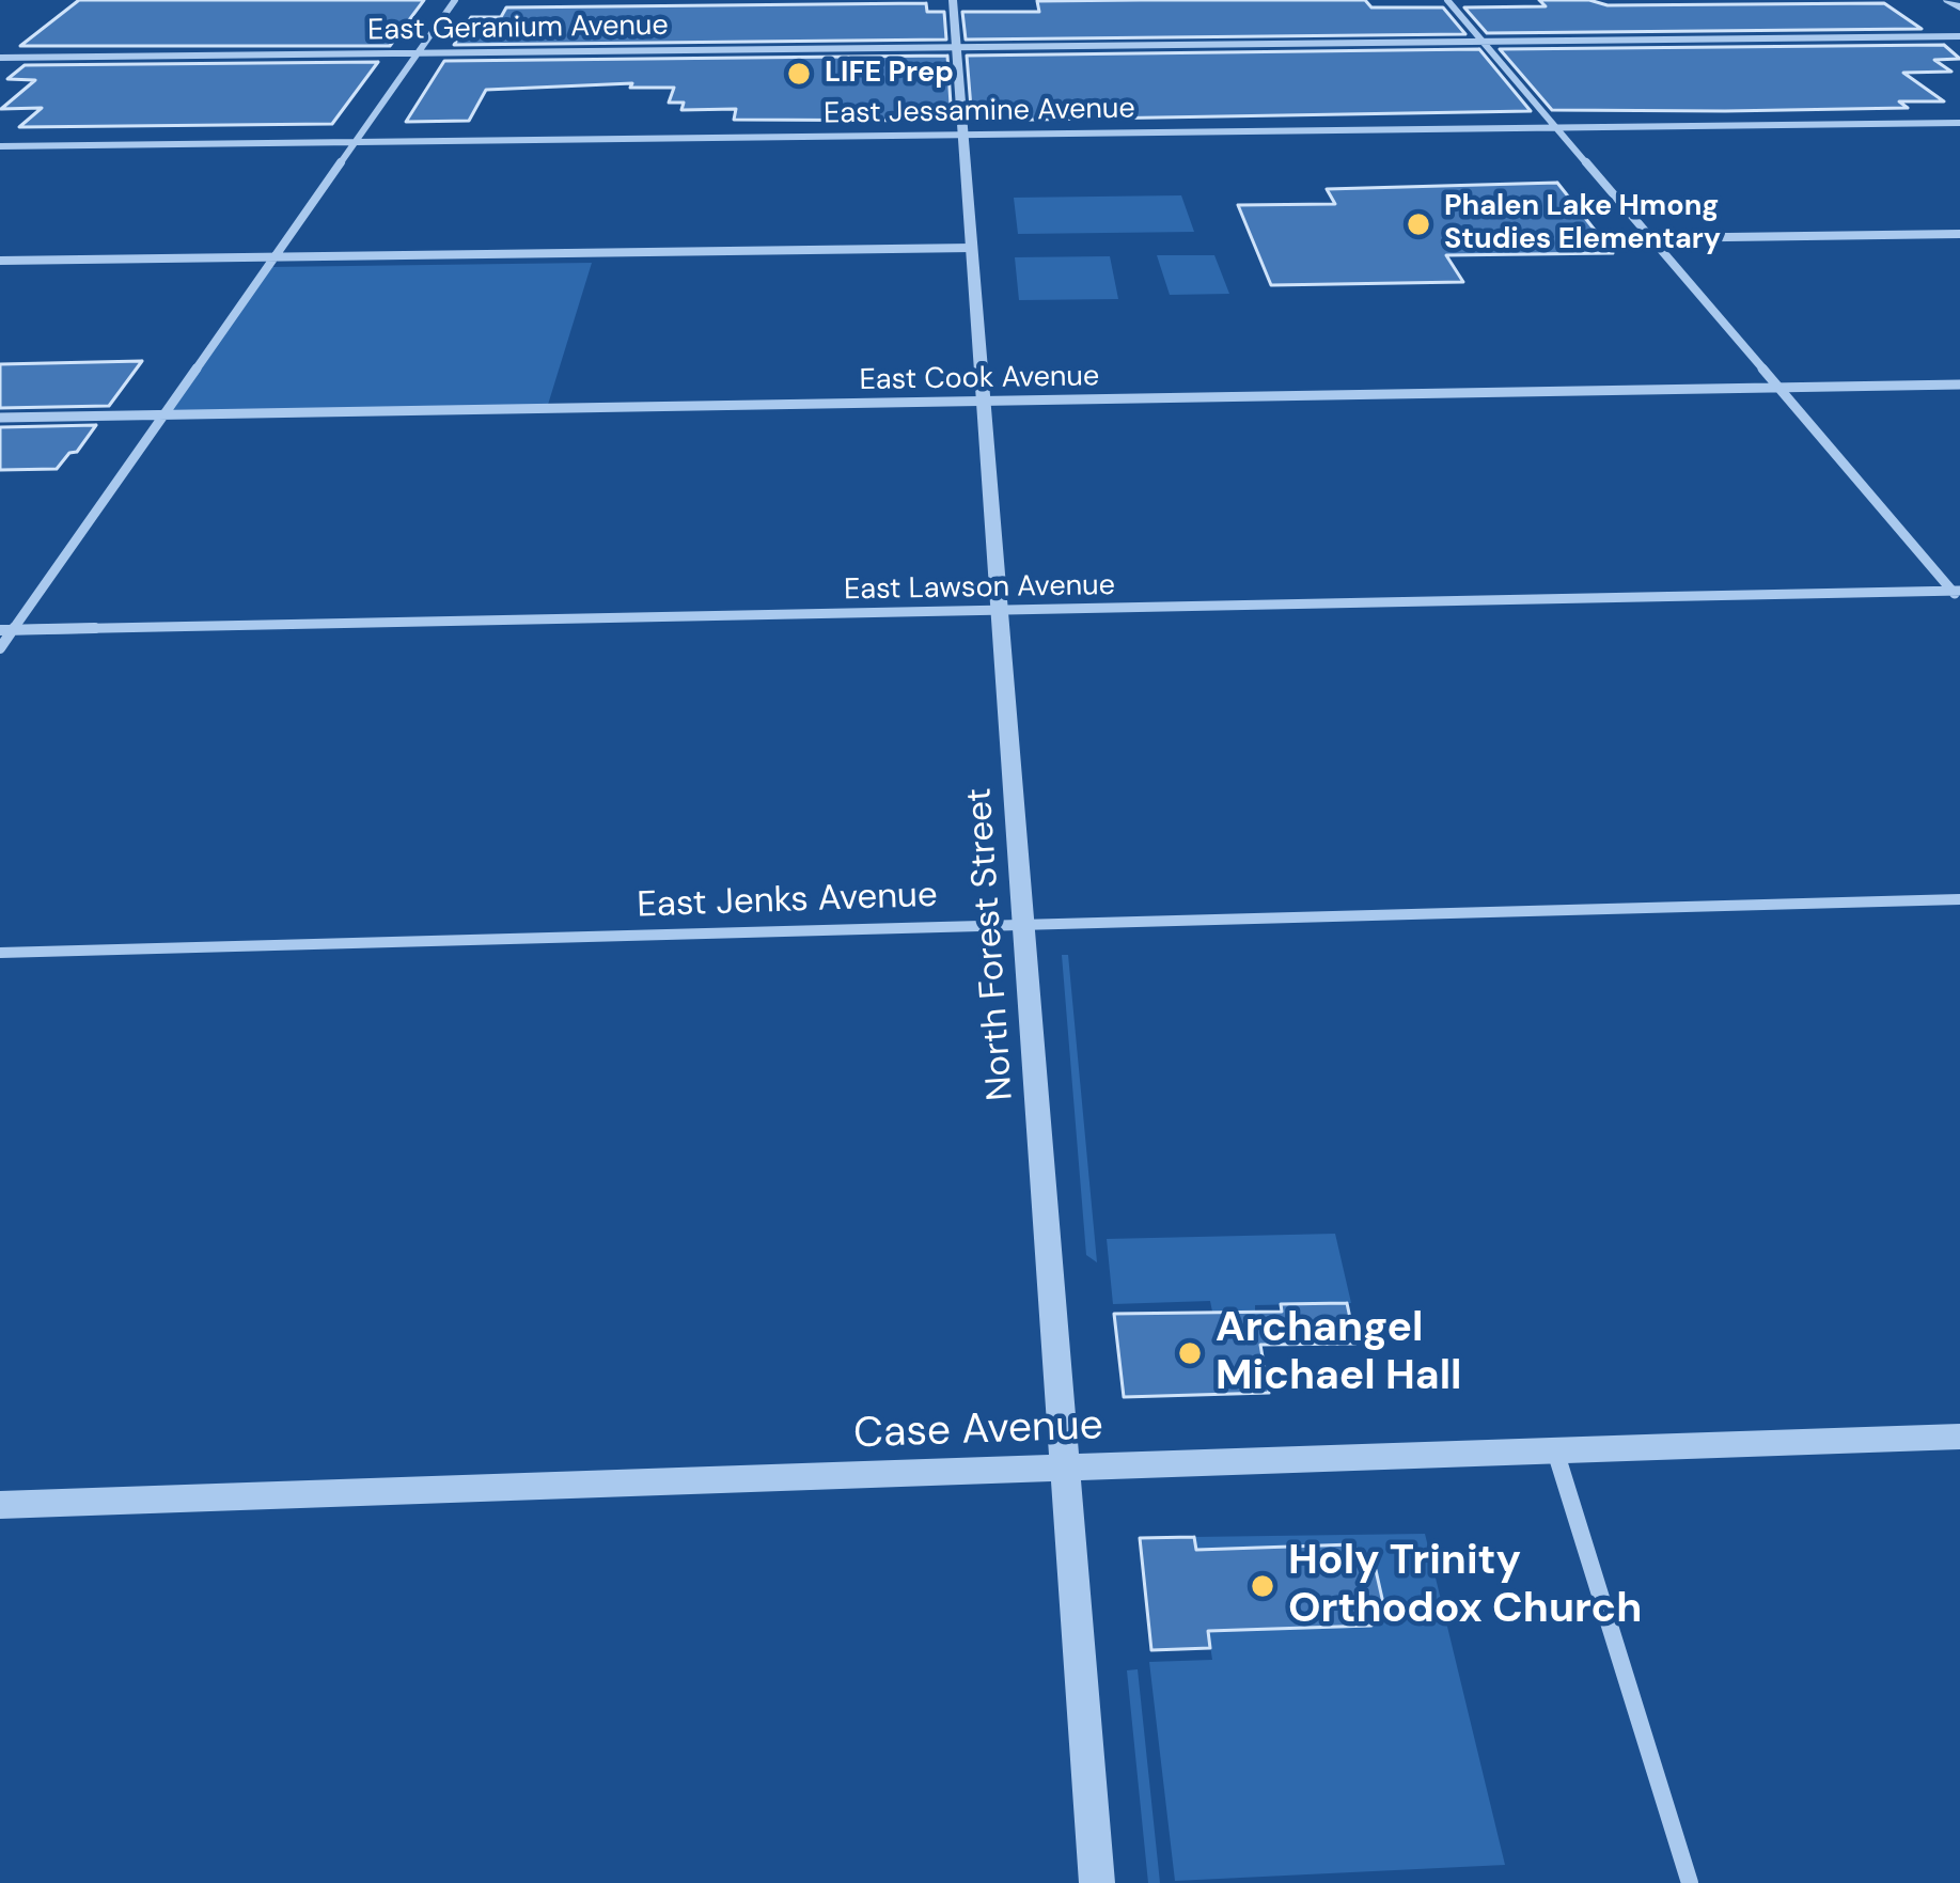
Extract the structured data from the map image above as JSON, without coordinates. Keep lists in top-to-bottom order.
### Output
{
  "streets": {
    "street": [
      "East Geranium Avenue",
      "East Jessamine Avenue",
      "East Cook Avenue",
      "East Lawson Avenue",
      "East Jenks Avenue",
      "North Forest Street",
      "Case Avenue"
    ]
  },
  "crossings": [
    ["East Geranium Avenue", "North Forest Street"],
    ["East Jessamine Avenue", "North Forest Street"],
    ["East Cook Avenue", "North Forest Street"],
    ["East Lawson Avenue", "North Forest Street"],
    ["East Jenks Avenue", "North Forest Street"],
    ["North Forest Street", "Case Avenue"]
  ],
  "places": [
    "LIFE Prep",
    "Phalen Lake Hmong Studies Elementary",
    "Archangel Michael Hall",
    "Holy Trinity Orthodox Church"
  ]
}
